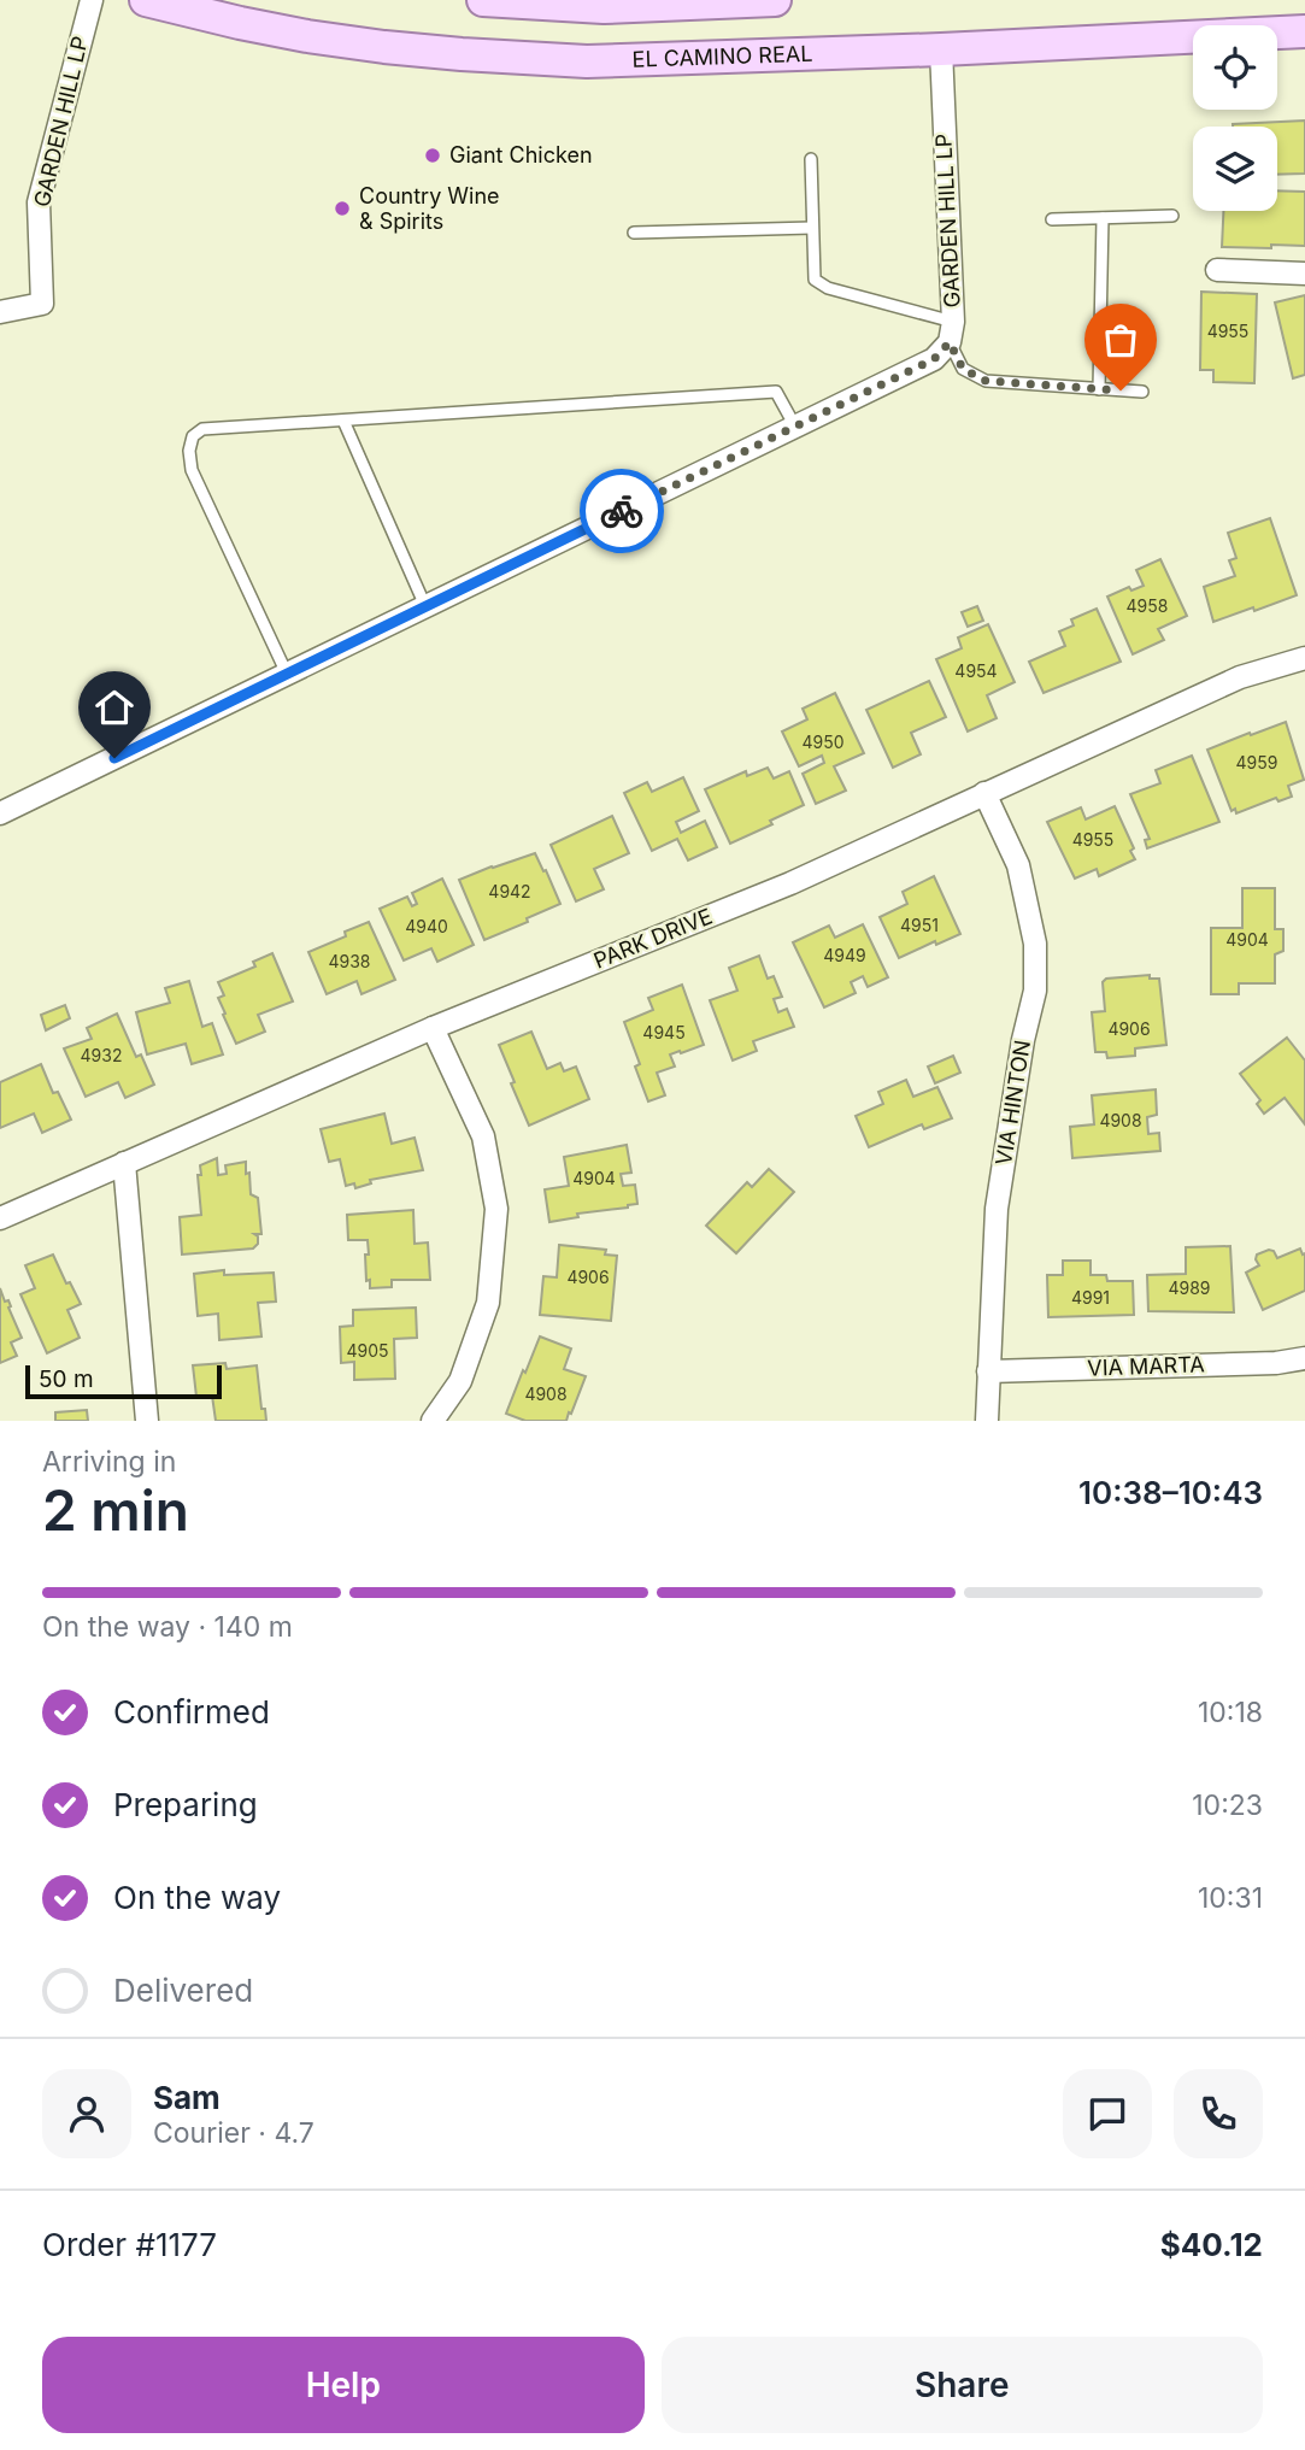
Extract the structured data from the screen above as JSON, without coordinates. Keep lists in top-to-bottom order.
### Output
{
  "streets": {
    "main road": ["EL CAMINO REAL"],
    "street": [
      "GARDEN HILL LP",
      "PARK DRIVE",
      "VIA HINTON",
      "VIA MARTA"
    ]
  },
  "crossings": [
    ["EL CAMINO REAL", "GARDEN HILL LP"],
    ["PARK DRIVE", "VIA HINTON"],
    ["VIA HINTON", "VIA MARTA"]
  ],
  "places": ["Giant Chicken", "Country Wine & Spirits"],
  "house_numbers": [
    "4955",
    "4958",
    "4954",
    "4950",
    "4959",
    "4955",
    "4942",
    "4951",
    "4940",
    "4904",
    "4949",
    "4938",
    "4906",
    "4945",
    "4932",
    "4908",
    "4904",
    "4906",
    "4989",
    "4991",
    "4905",
    "4908"
  ],
  "scale_bar": "50 m",
  "page": {
    "scale": "50 m",
    "heading": ["2 min", "Arriving in", "10:38–10:43"],
    "panel": [
      "Sam",
      "Courier · 4.7",
      "Order #1177",
      "$40.12"
    ],
    "bar": "On the way · 140 m",
    "list": [
      ["Confirmed", "10:18"],
      ["Preparing", "10:23"],
      ["On the way", "10:31"],
      "Delivered"
    ],
    "buttons": ["Help", "Share"]
  }
}
